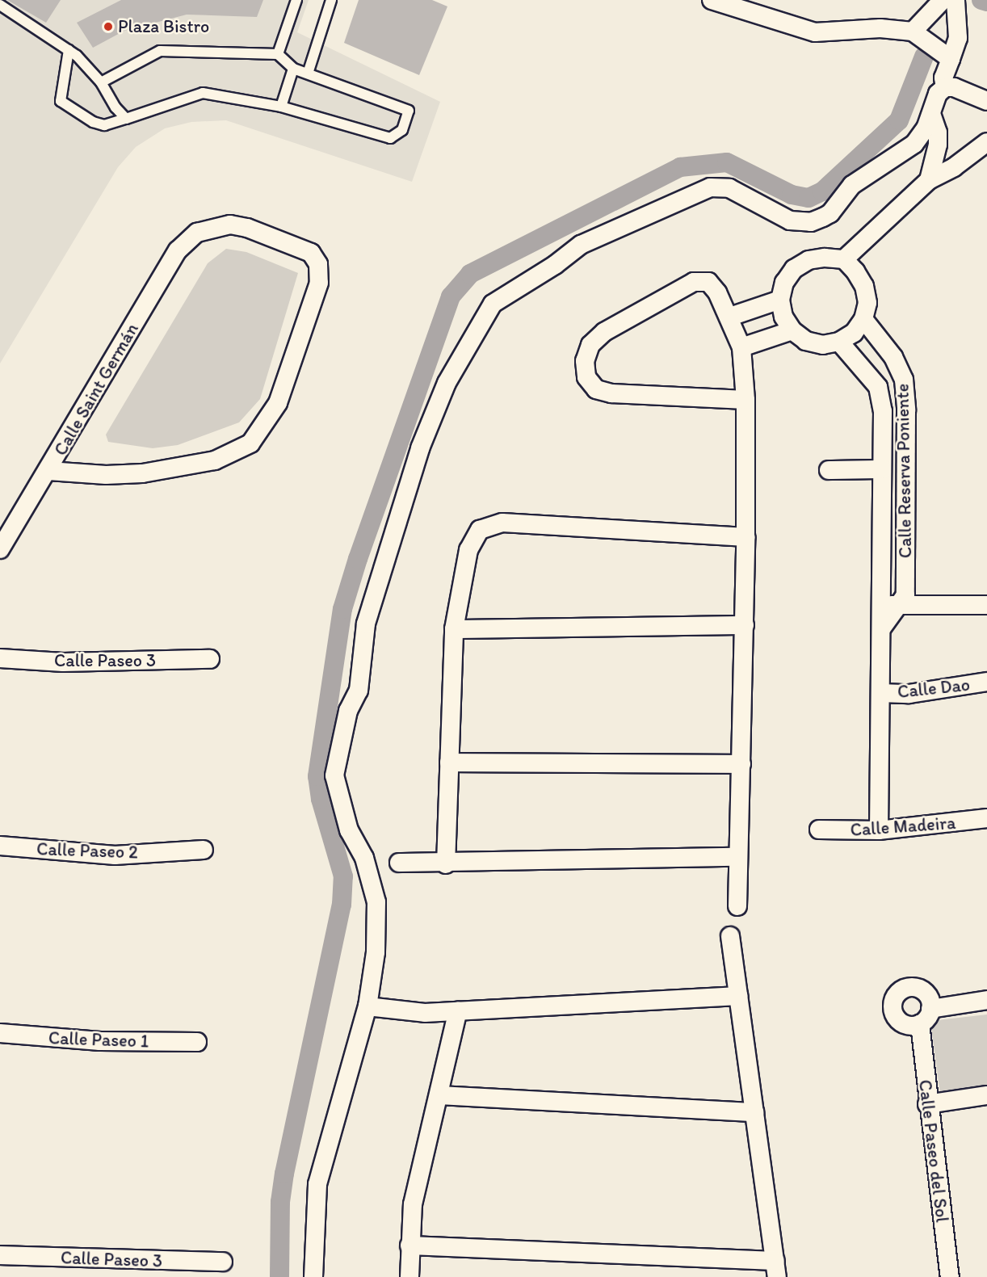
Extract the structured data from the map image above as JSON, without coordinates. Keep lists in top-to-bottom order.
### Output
{
  "streets": {
    "street": [
      "Calle Saint Germán",
      "Calle Reserva Poniente",
      "Calle Paseo 3",
      "Calle Dao",
      "Calle Madeira",
      "Calle Paseo 2",
      "Calle Paseo 1",
      "Calle Paseo del Sol"
    ]
  },
  "crossings": [
    ["Calle Reserva Poniente", "Calle Dao"],
    ["Calle Reserva Poniente", "Calle Madeira"]
  ],
  "places": ["Plaza Bistro"]
}
